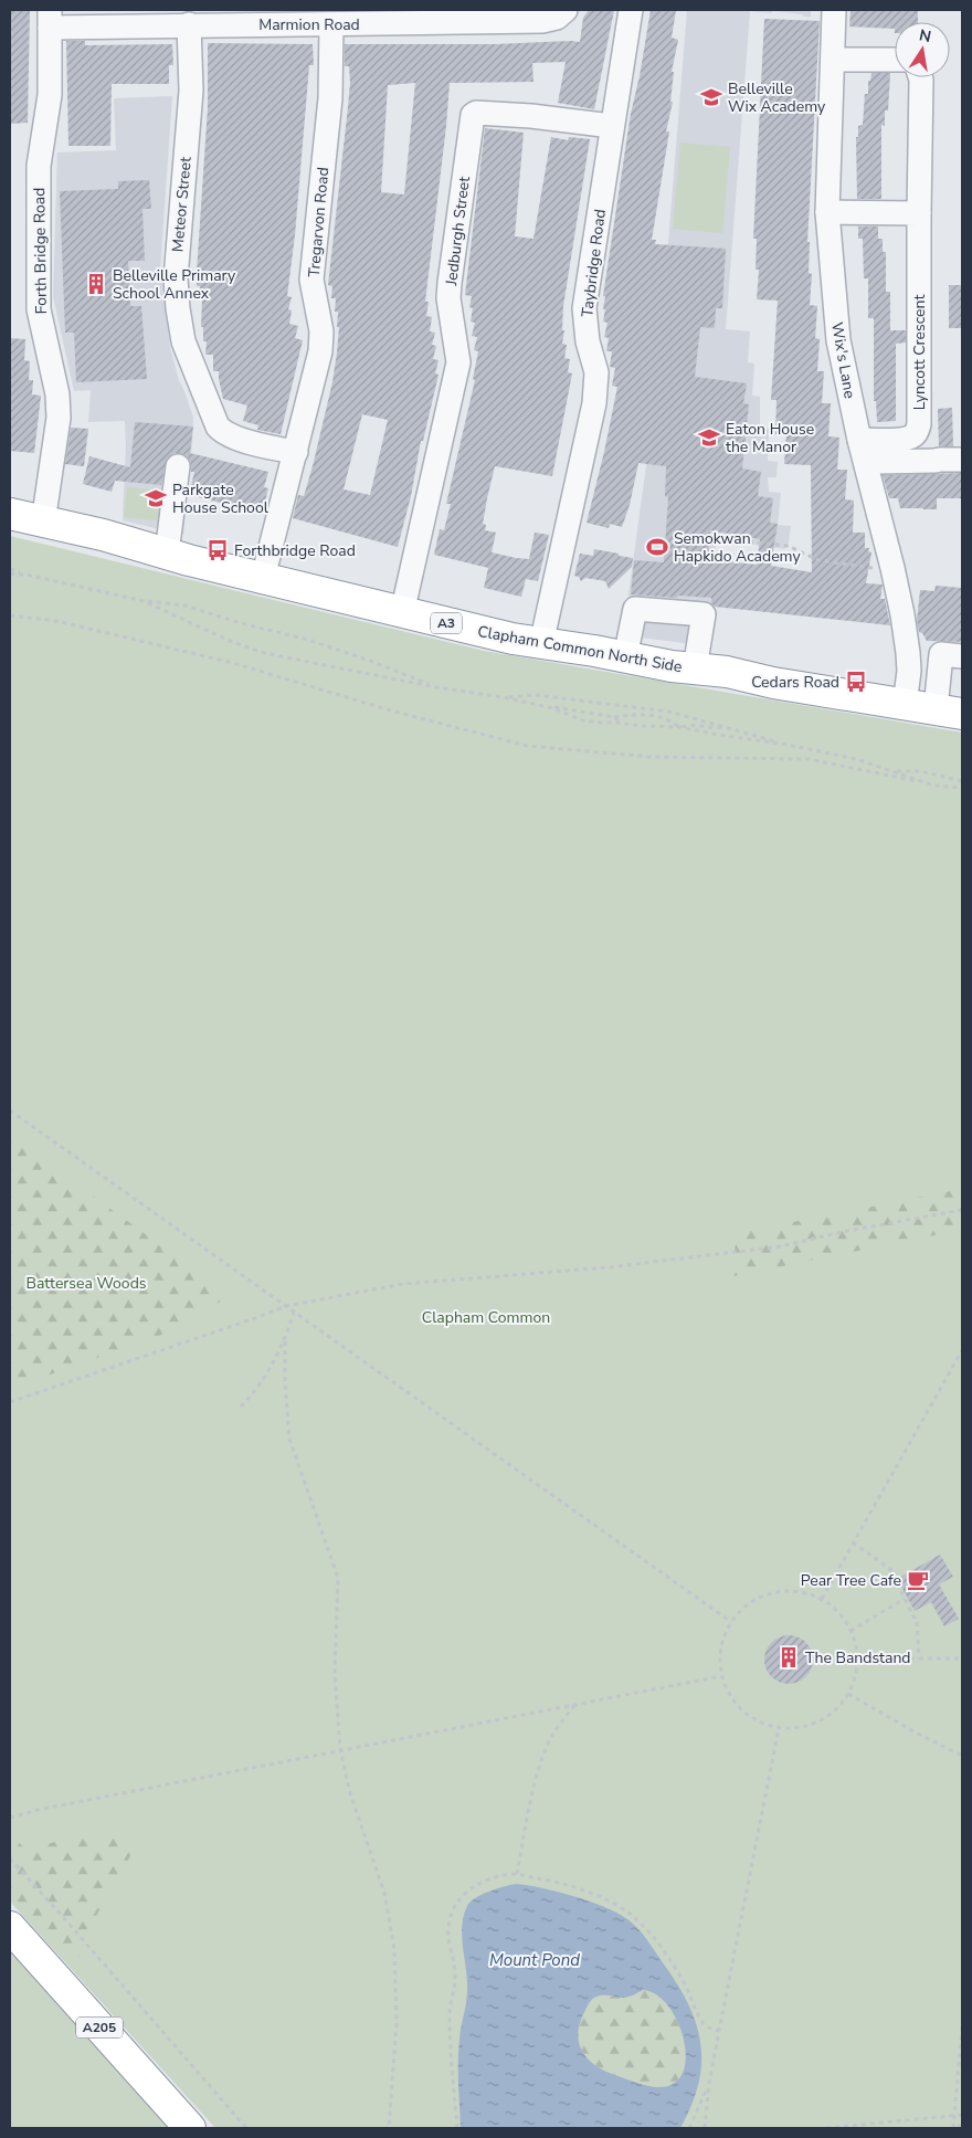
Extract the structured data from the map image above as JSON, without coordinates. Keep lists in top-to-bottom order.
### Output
{
  "streets": {
    "highway": ["A3", "Clapham Common North Side", "A205"],
    "street": [
      "Marmion Road",
      "Meteor Street",
      "Tregarvon Road",
      "Jedburgh Street",
      "Forth Bridge Road",
      "Taybridge Road",
      "Lyncott Crescent",
      "Wix's Lane"
    ]
  },
  "crossings": [
    ["Marmion Road", "Meteor Street"],
    ["Marmion Road", "Tregarvon Road"],
    ["Marmion Road", "Forth Bridge Road"],
    ["Meteor Street", "Tregarvon Road"],
    ["Tregarvon Road", "Clapham Common North Side"],
    ["Jedburgh Street", "Taybridge Road"],
    ["Jedburgh Street", "Clapham Common North Side"],
    ["Forth Bridge Road", "Clapham Common North Side"],
    ["Taybridge Road", "Clapham Common North Side"],
    ["Lyncott Crescent", "Wix's Lane"],
    ["Wix's Lane", "Clapham Common North Side"]
  ],
  "water": ["Mount Pond"],
  "parks": ["Battersea Woods", "Clapham Common"],
  "places": {
    "school or university": ["Belleville Wix Academy", "Eaton House the Manor", "Parkgate House School"],
    "building": ["Belleville Primary School Annex", "The Bandstand"],
    "sports": ["Semokwan Hapkido Academy"],
    "bus stop": ["Forthbridge Road", "Cedars Road"],
    "cafe": ["Pear Tree Cafe"]
  },
  "north": "top"
}
